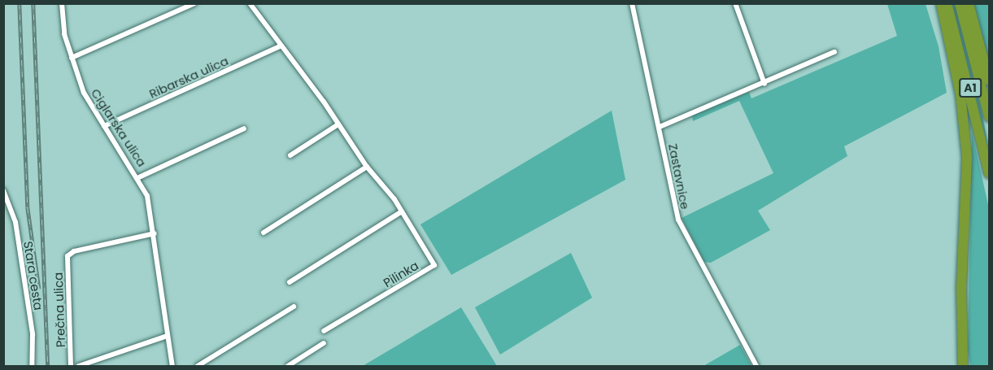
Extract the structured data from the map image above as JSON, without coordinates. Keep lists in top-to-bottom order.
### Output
{
  "streets": {
    "highway": ["A1"],
    "street": [
      "Ribarska ulica",
      "Ciglarska ulica",
      "Zastavnice",
      "Pilinka",
      "Stara cesta",
      "Prečna ulica"
    ]
  },
  "crossings": [
    ["Ribarska ulica", "Ciglarska ulica"],
    ["Ribarska ulica", "Pilinka"],
    ["Ciglarska ulica", "Prečna ulica"]
  ]
}
